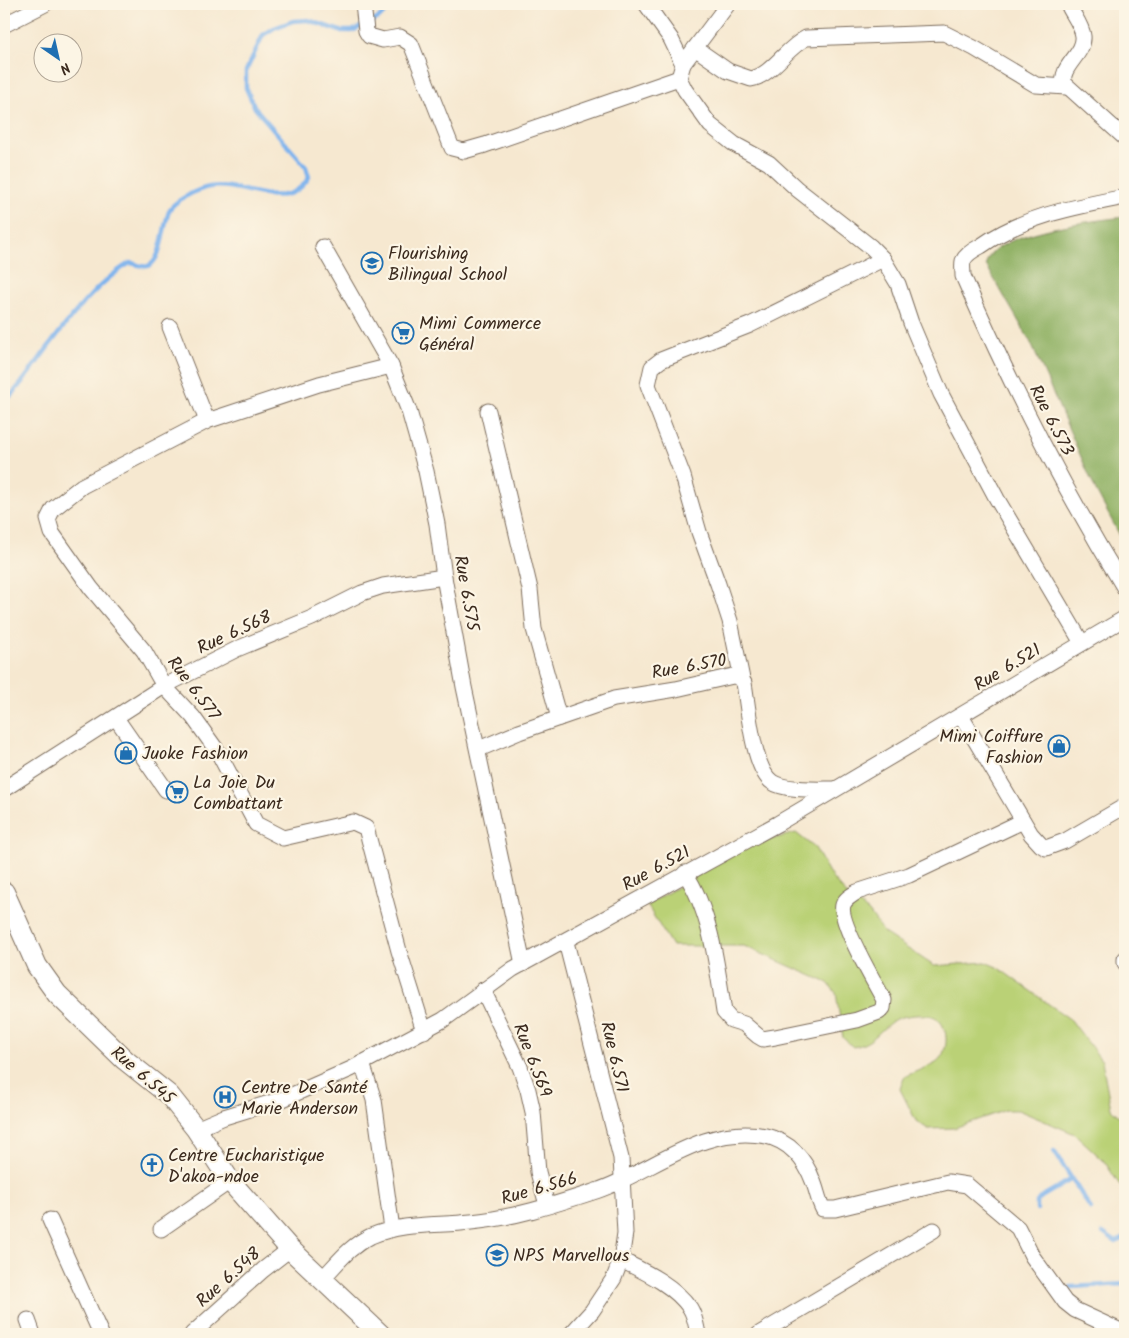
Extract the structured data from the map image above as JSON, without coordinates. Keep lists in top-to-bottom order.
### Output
{
  "streets": {
    "street": [
      "Rue 6.573",
      "Rue 6.575",
      "Rue 6.568",
      "Rue 6.570",
      "Rue 6.521",
      "Rue 6.577",
      "Rue 6.571",
      "Rue 6.569",
      "Rue 6.545",
      "Rue 6.566",
      "Rue 6.548"
    ]
  },
  "crossings": [
    ["Rue 6.575", "Rue 6.568"],
    ["Rue 6.575", "Rue 6.570"],
    ["Rue 6.575", "Rue 6.521"],
    ["Rue 6.568", "Rue 6.577"],
    ["Rue 6.570", "Rue 6.521"],
    ["Rue 6.521", "Rue 6.577"],
    ["Rue 6.521", "Rue 6.571"],
    ["Rue 6.521", "Rue 6.569"],
    ["Rue 6.521", "Rue 6.545"],
    ["Rue 6.571", "Rue 6.566"],
    ["Rue 6.569", "Rue 6.566"],
    ["Rue 6.545", "Rue 6.566"],
    ["Rue 6.545", "Rue 6.548"]
  ],
  "places": {
    "school or university": ["Flourishing Bilingual School", "NPS Marvellous"],
    "supermarket": ["Mimi Commerce Général", "La Joie Du Combattant"],
    "shop": ["Mimi Coiffure Fashion", "Juoke Fashion"],
    "hospital": ["Centre De Santé Marie Anderson"],
    "church": ["Centre Eucharistique D'akoa-ndoe"]
  },
  "north": "bottom right"
}
